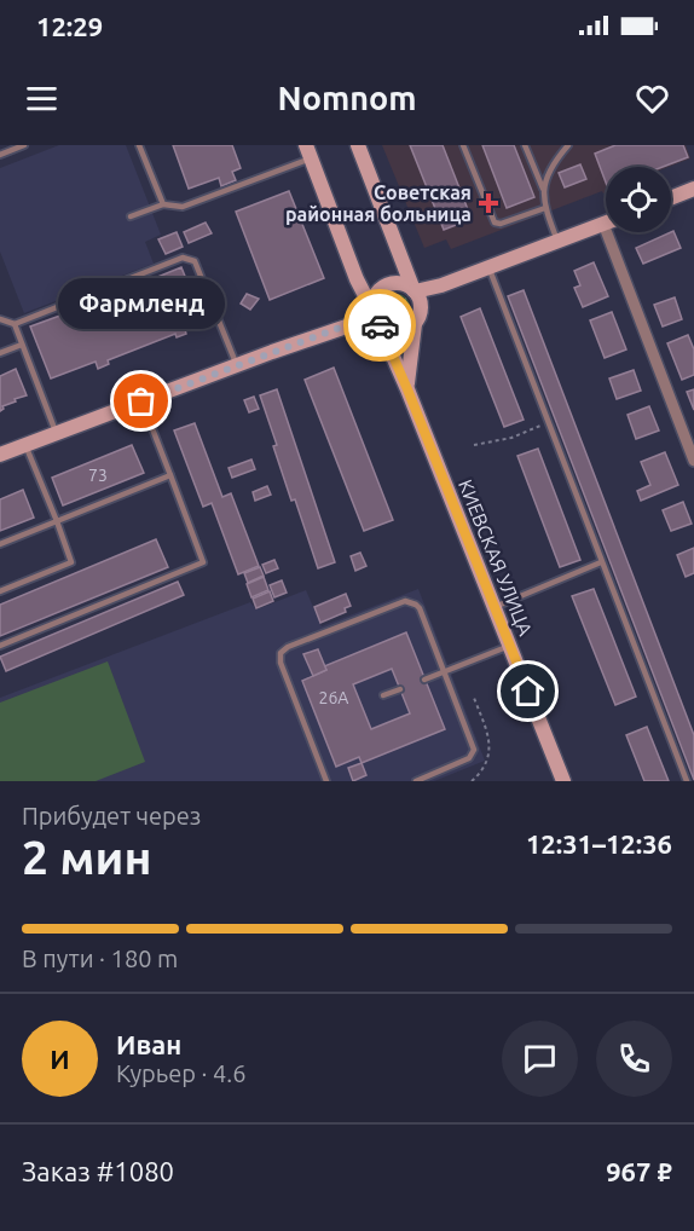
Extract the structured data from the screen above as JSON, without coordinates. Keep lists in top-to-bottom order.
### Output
{
  "streets": {
    "main road": ["КИЕВСКАЯ УЛИЦА"]
  },
  "places": {
    "health": ["Советская районная больница"],
    "other": ["Фармленд"]
  },
  "house_numbers": ["73", "26А"],
  "page": {
    "status": "12:29",
    "header": "Nomnom",
    "bubble": "Фармленд",
    "heading": ["2 мин", "Прибудет через", "12:31–12:36"],
    "panel": [
      "Иван",
      "Курьер · 4.6",
      "Заказ #1080",
      "967 ₽"
    ],
    "bar": "В пути · 180 m",
    "round": "И"
  }
}
